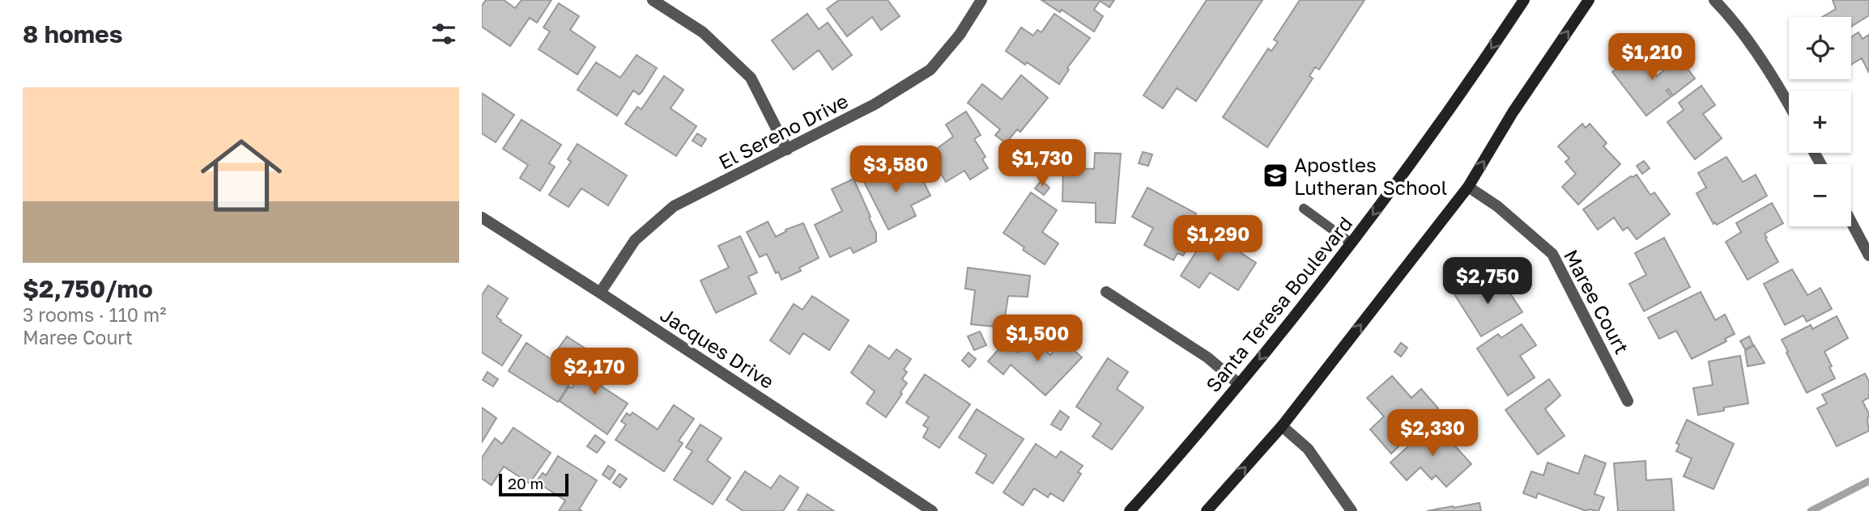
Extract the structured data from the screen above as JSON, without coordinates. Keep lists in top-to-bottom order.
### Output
{
  "streets": {
    "main road": ["Santa Teresa Boulevard"],
    "street": ["El Sereno Drive", "Maree Court", "Jacques Drive"]
  },
  "crossings": [
    ["El Sereno Drive", "Jacques Drive"]
  ],
  "places": {
    "school or university": ["Apostles Lutheran School"]
  },
  "scale_bar": "20 m",
  "page": {
    "heading": "8 homes",
    "map_buttons": ["+", "−"],
    "price": [
      "$1,210",
      "$1,730",
      "$3,580",
      "$1,290",
      "$2,750",
      "$1,500",
      "$2,170",
      "$2,330"
    ],
    "list": [
      {
        "name": "$2,750/mo",
        "note": "3 rooms · 110 m² · Maree Court"
      }
    ],
    "scale": "20 m"
  }
}
